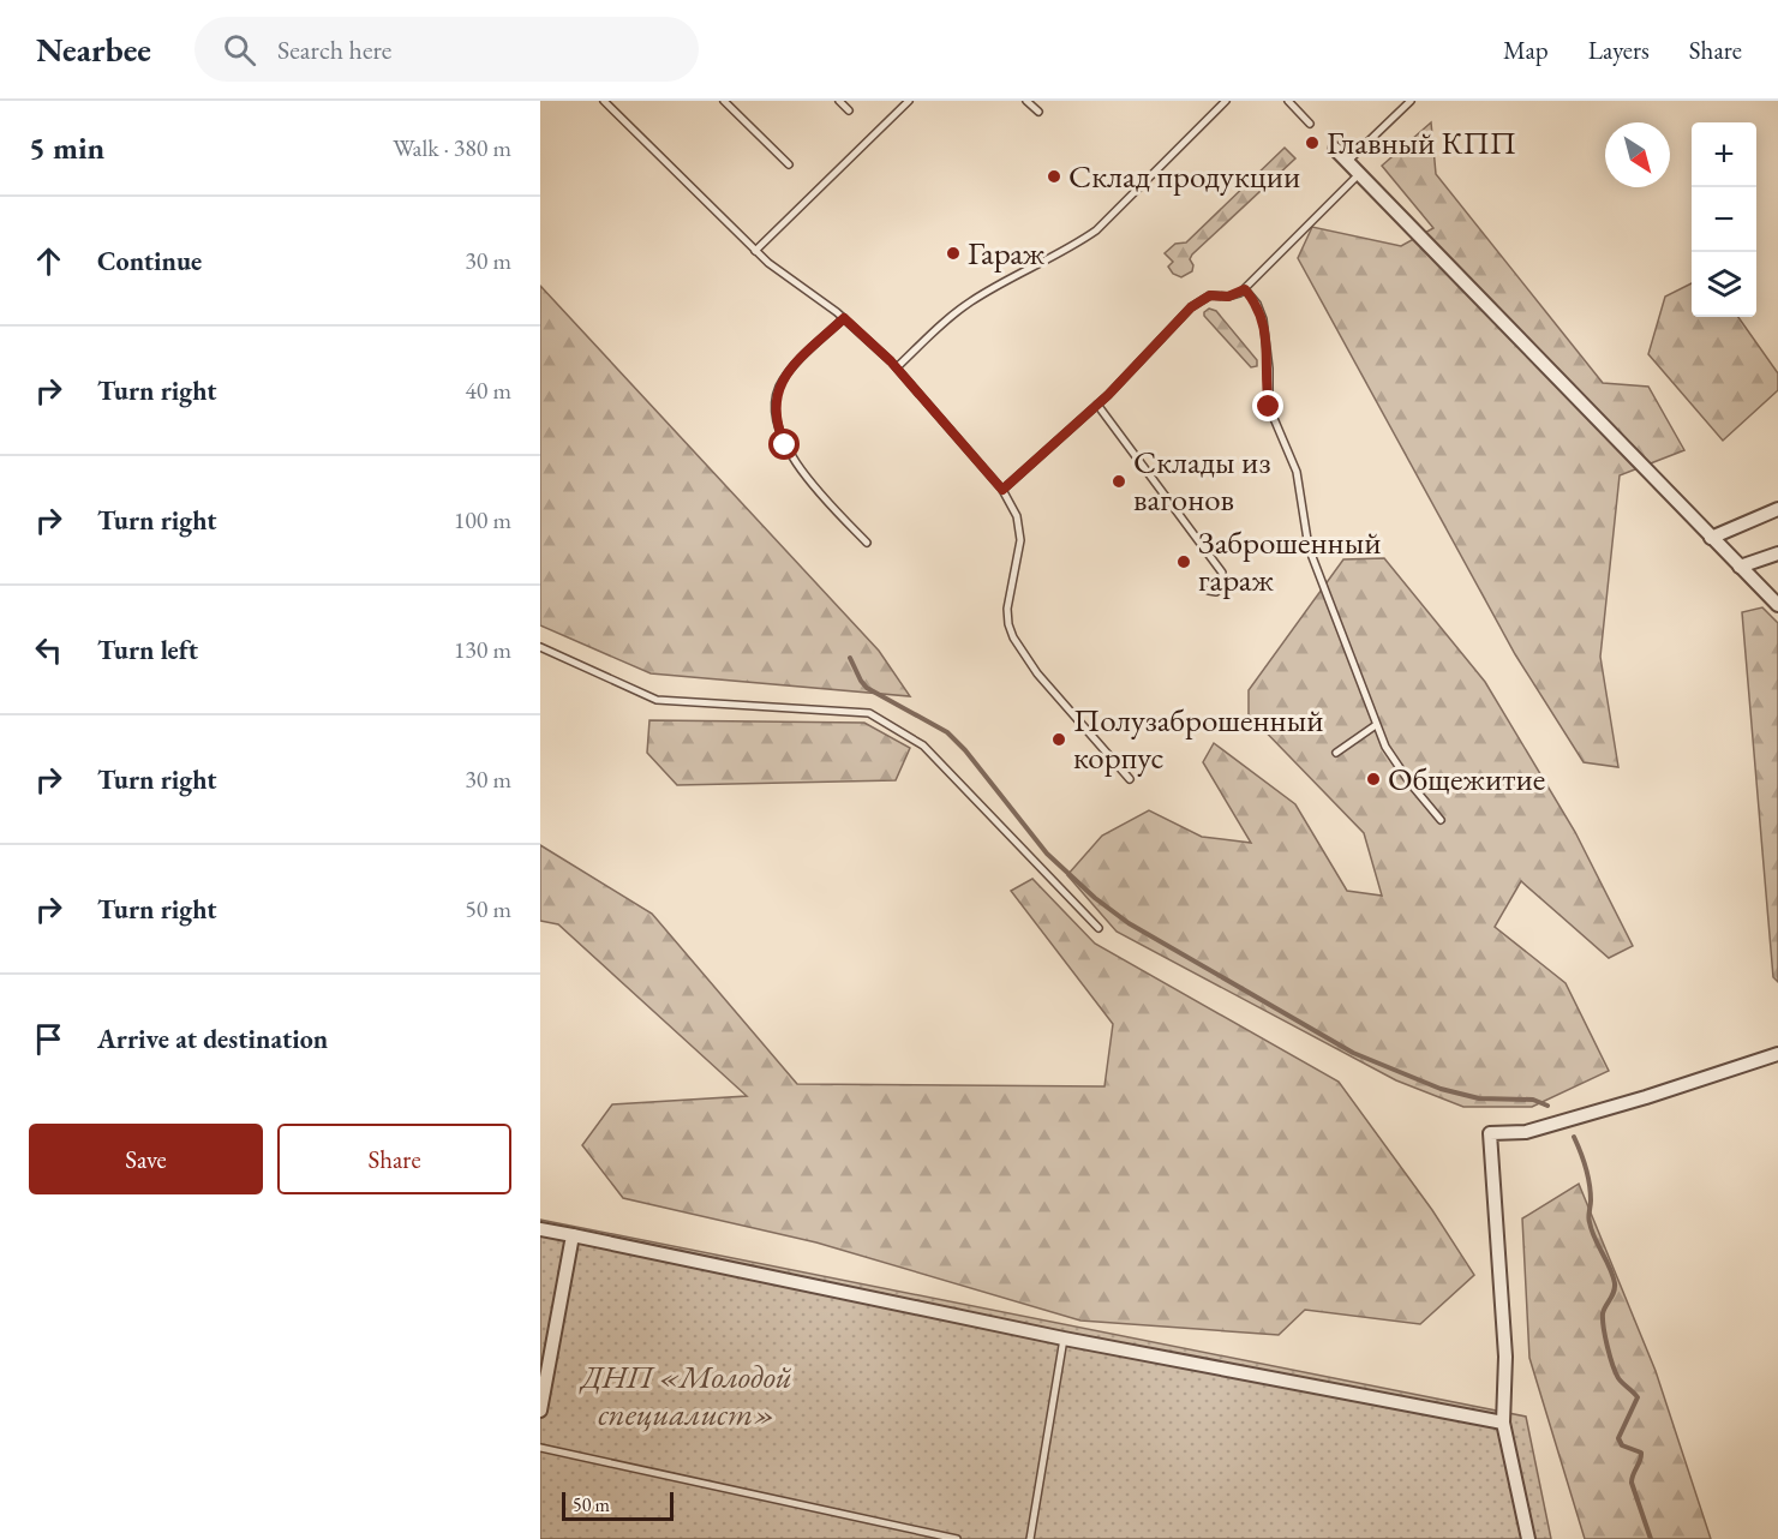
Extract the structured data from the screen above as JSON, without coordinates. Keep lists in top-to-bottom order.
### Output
{
  "parks": ["ДНП «Молодой специалист»"],
  "places": [
    "Главный КПП",
    "Склад продукции",
    "Гараж",
    "Склады из вагонов",
    "Заброшенный гараж",
    "Полузаброшенный корпус",
    "Общежитие"
  ],
  "scale_bar": "50 m",
  "north": "bottom right",
  "page": {
    "header": "Nearbee",
    "search": "Search here",
    "nav": ["Map", "Layers", "Share"],
    "heading": ["5 min", "Walk · 380 m"],
    "map_buttons": ["+", "−"],
    "list": [
      ["Continue", "30 m"],
      ["Turn right", "40 m"],
      ["Turn right", "100 m"],
      ["Turn left", "130 m"],
      ["Turn right", "30 m"],
      ["Turn right", "50 m"],
      "Arrive at destination"
    ],
    "buttons": ["Save", "Share"],
    "scale": "50 m"
  }
}
